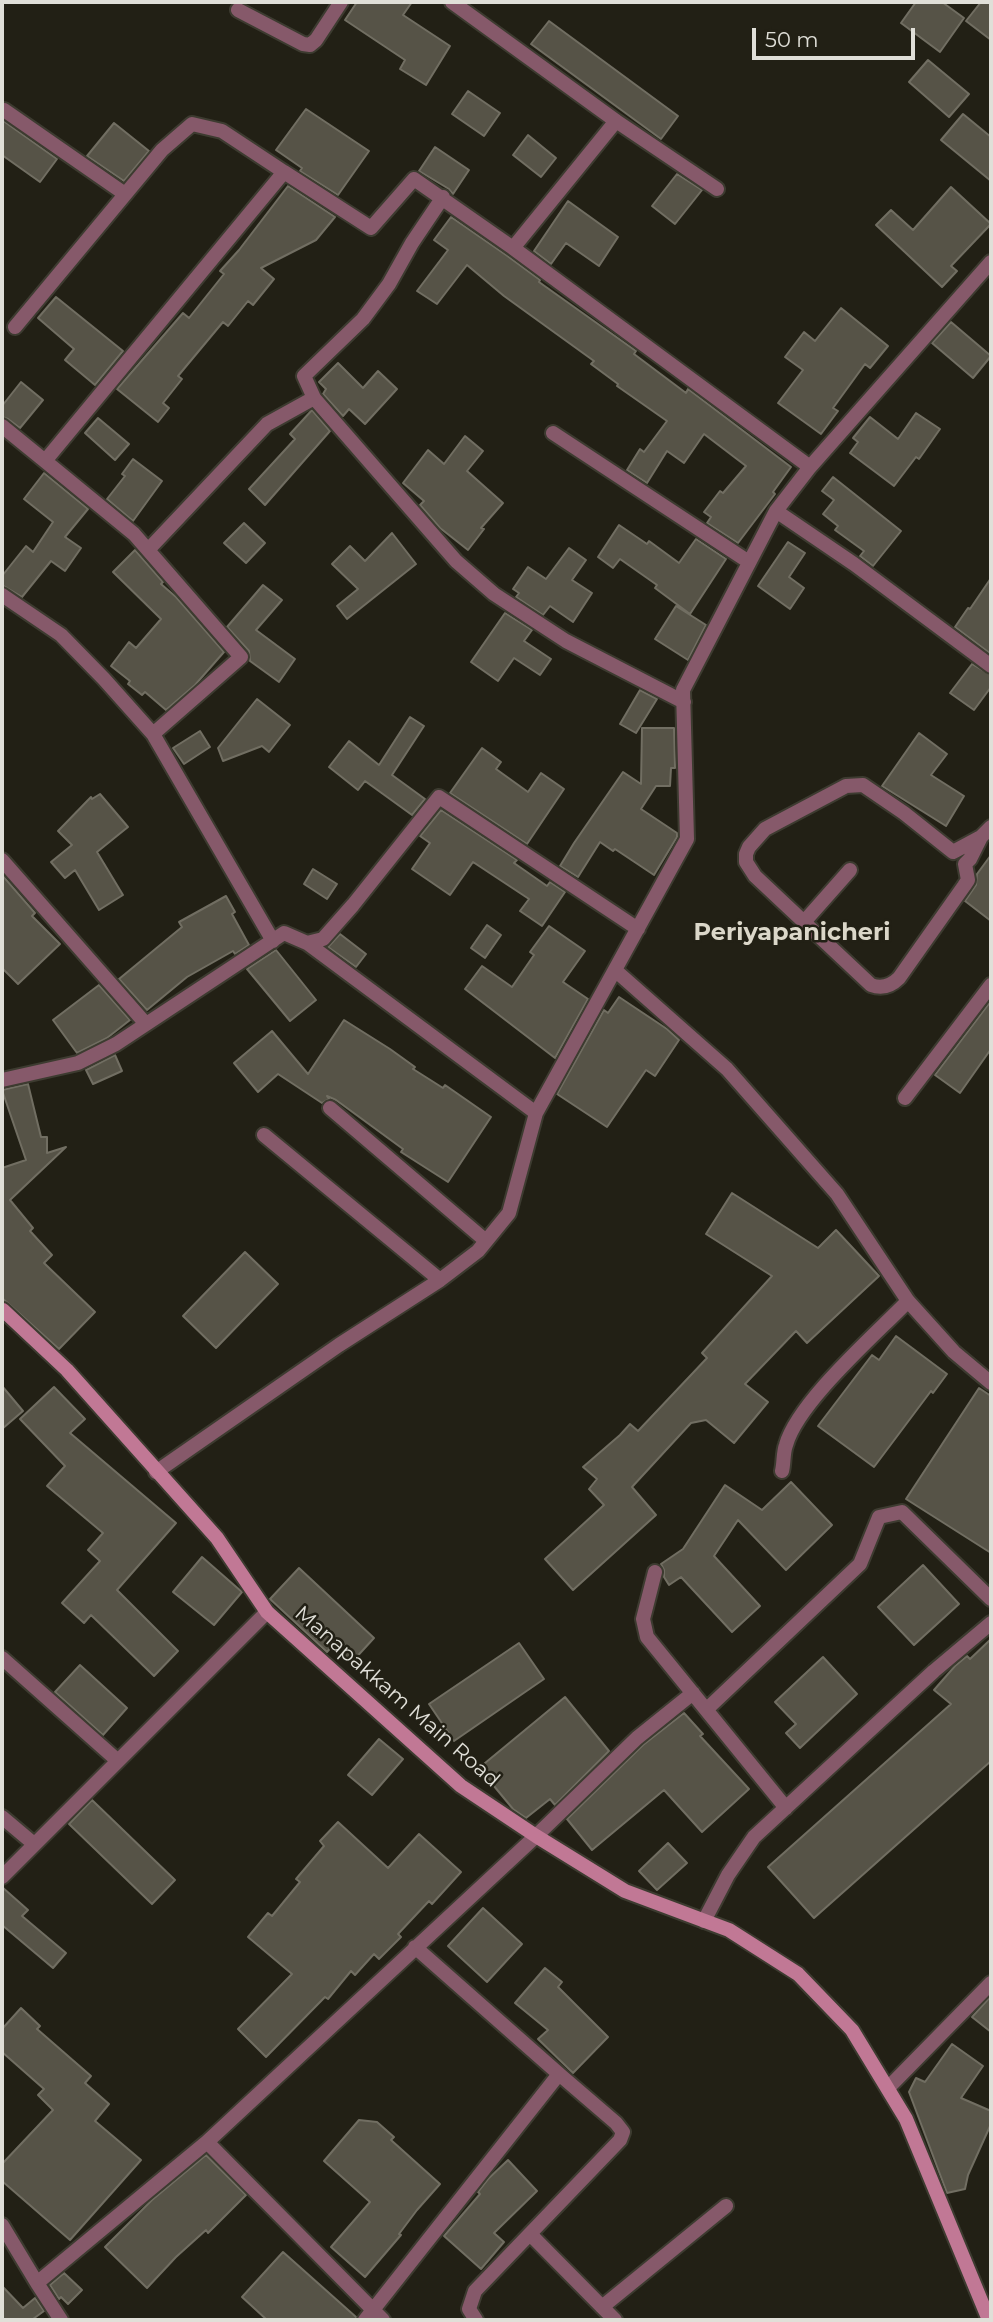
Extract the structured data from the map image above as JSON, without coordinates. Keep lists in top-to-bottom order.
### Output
{
  "streets": {
    "main road": ["Manapakkam Main Road"]
  },
  "districts": ["Periyapanicheri"],
  "scale_bar": "50 m"
}
